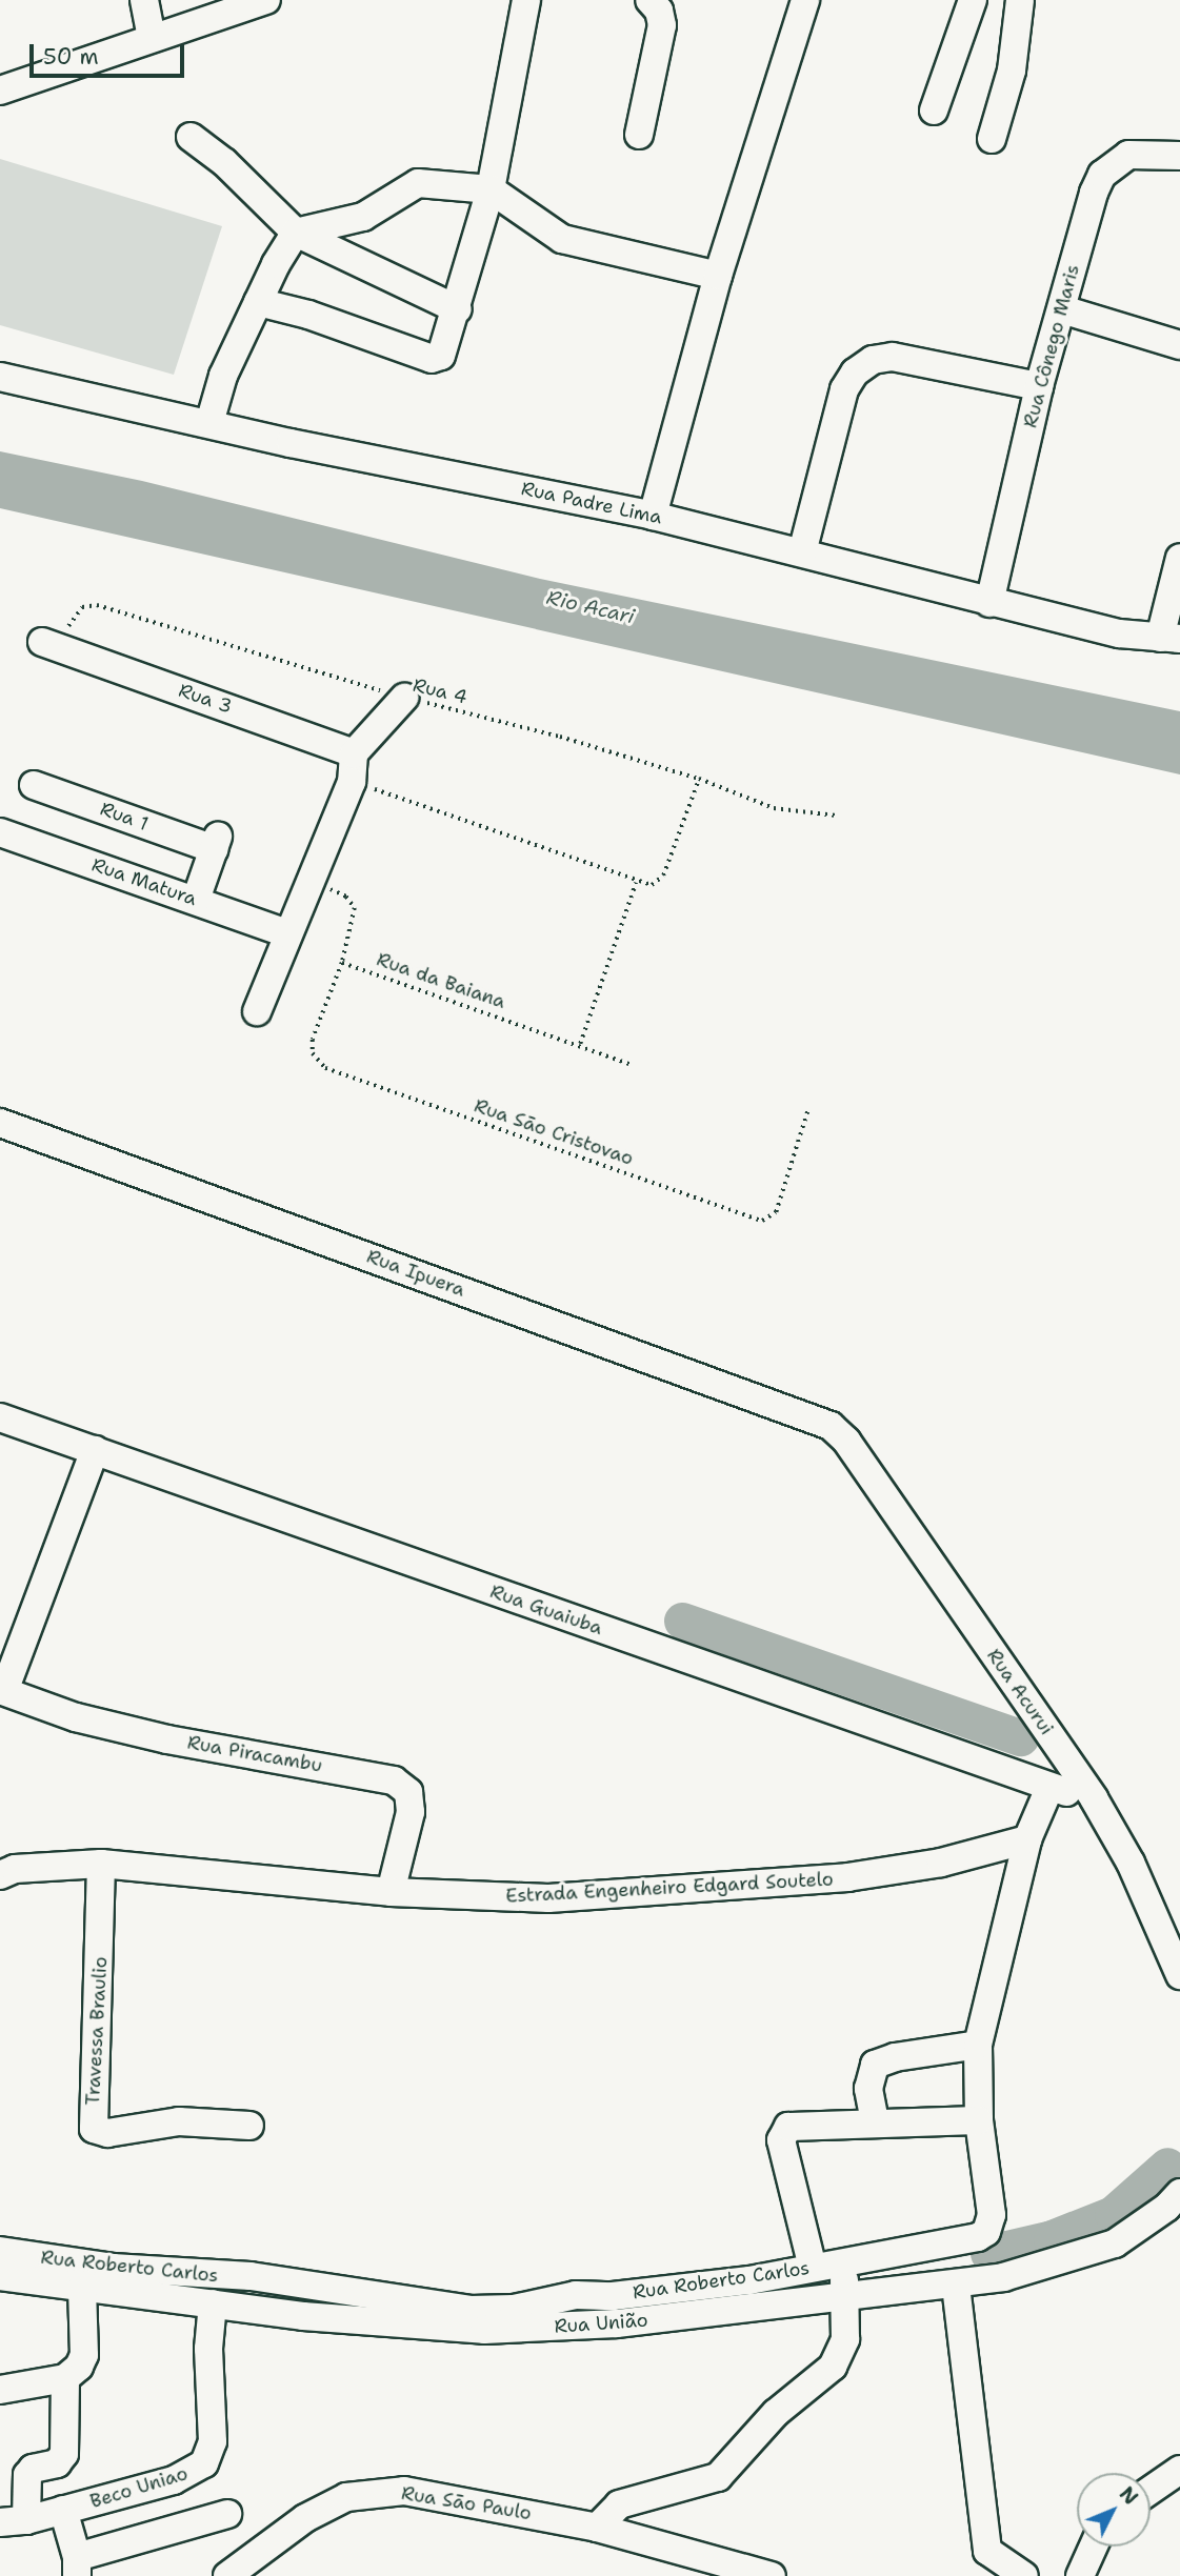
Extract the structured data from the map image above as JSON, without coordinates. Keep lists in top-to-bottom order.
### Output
{
  "streets": {
    "street": [
      "Rua Cônego Maris",
      "Rua Padre Lima",
      "Rua 3",
      "Rua 1",
      "Rua Matura",
      "Rua Ipuera",
      "Rua Guaiuba",
      "Rua Acurui",
      "Rua Piracambu",
      "Estrada Engenheiro Edgard Soutelo",
      "Travessa Braulio",
      "Rua Roberto Carlos",
      "Rua União",
      "Beco Uniao",
      "Rua Sāo Paulo"
    ],
    "path": ["Rua 4", "Rua da Baiana", "Rua Sāo Cristovao"]
  },
  "crossings": [
    ["Rua Cônego Maris", "Rua Padre Lima"],
    ["Rua 4", "Rua 3"],
    ["Rua 1", "Rua Matura"],
    ["Rua da Baiana", "Rua Sāo Cristovao"],
    ["Rua Ipuera", "Rua Acurui"],
    ["Rua Guaiuba", "Rua Acurui"],
    ["Rua Guaiuba", "Rua Roberto Carlos"],
    ["Rua Piracambu", "Estrada Engenheiro Edgard Soutelo"],
    ["Estrada Engenheiro Edgard Soutelo", "Travessa Braulio"],
    ["Estrada Engenheiro Edgard Soutelo", "Rua Roberto Carlos"],
    ["Rua Roberto Carlos", "Rua União"],
    ["Rua União", "Beco Uniao"]
  ],
  "water": ["Rio Acari"],
  "scale_bar": "50 m",
  "north": "top right"
}
